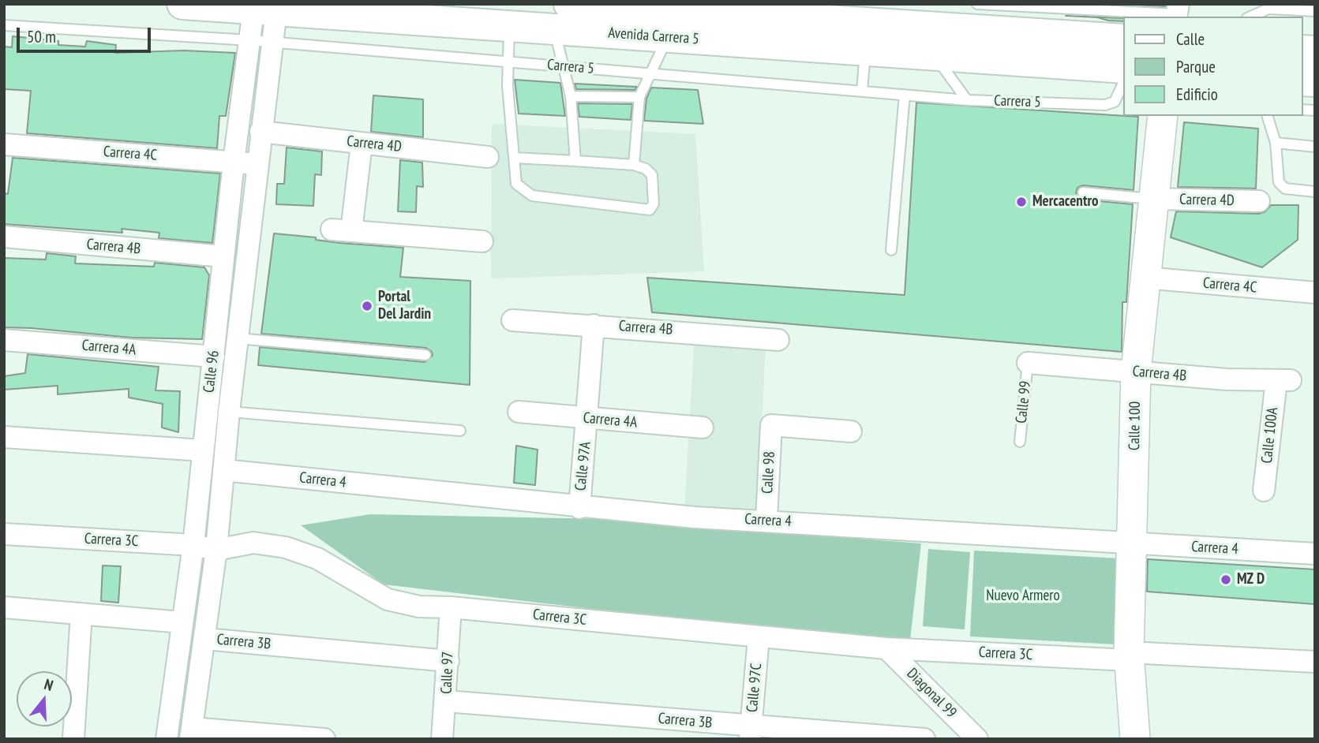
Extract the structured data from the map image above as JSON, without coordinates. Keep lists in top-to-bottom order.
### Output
{
  "streets": {
    "main road": ["Avenida Carrera 5"],
    "street": [
      "Carrera 4D",
      "Carrera 4C",
      "Carrera 4B",
      "Carrera 4A",
      "Calle 96",
      "Calle 100",
      "Calle 100A",
      "Calle 97A",
      "Calle 98",
      "Carrera 4",
      "Carrera 3C",
      "Carrera 3B",
      "Calle 97",
      "Calle 97C",
      "Diagonal 99"
    ],
    "lane": ["Carrera 5", "Calle 99"]
  },
  "crossings": [
    ["Avenida Carrera 5", "Calle 96"],
    ["Carrera 5", "Calle 96"],
    ["Carrera 4D", "Calle 96"],
    ["Carrera 4D", "Calle 100"],
    ["Carrera 4C", "Calle 96"],
    ["Carrera 4C", "Calle 100"],
    ["Carrera 4B", "Calle 96"],
    ["Carrera 4B", "Calle 99"],
    ["Carrera 4B", "Calle 100"],
    ["Carrera 4B", "Calle 100A"],
    ["Carrera 4B", "Calle 97A"],
    ["Carrera 4A", "Calle 96"],
    ["Carrera 4A", "Calle 97A"],
    ["Calle 96", "Carrera 4"],
    ["Calle 96", "Carrera 3C"],
    ["Calle 96", "Carrera 3B"],
    ["Calle 100", "Carrera 4"],
    ["Calle 100", "Carrera 3C"],
    ["Calle 97A", "Carrera 4"],
    ["Calle 98", "Carrera 4"],
    ["Carrera 3C", "Calle 97"],
    ["Carrera 3C", "Calle 97C"],
    ["Carrera 3C", "Diagonal 99"],
    ["Carrera 3B", "Calle 97"],
    ["Carrera 3B", "Calle 97C"]
  ],
  "parks": ["Nuevo Armero"],
  "places": ["Mercacentro", "Portal Del Jardin", "MZ D"],
  "legend": ["Calle", "Parque", "Edificio"],
  "scale_bar": "50 m",
  "north": "top"
}
